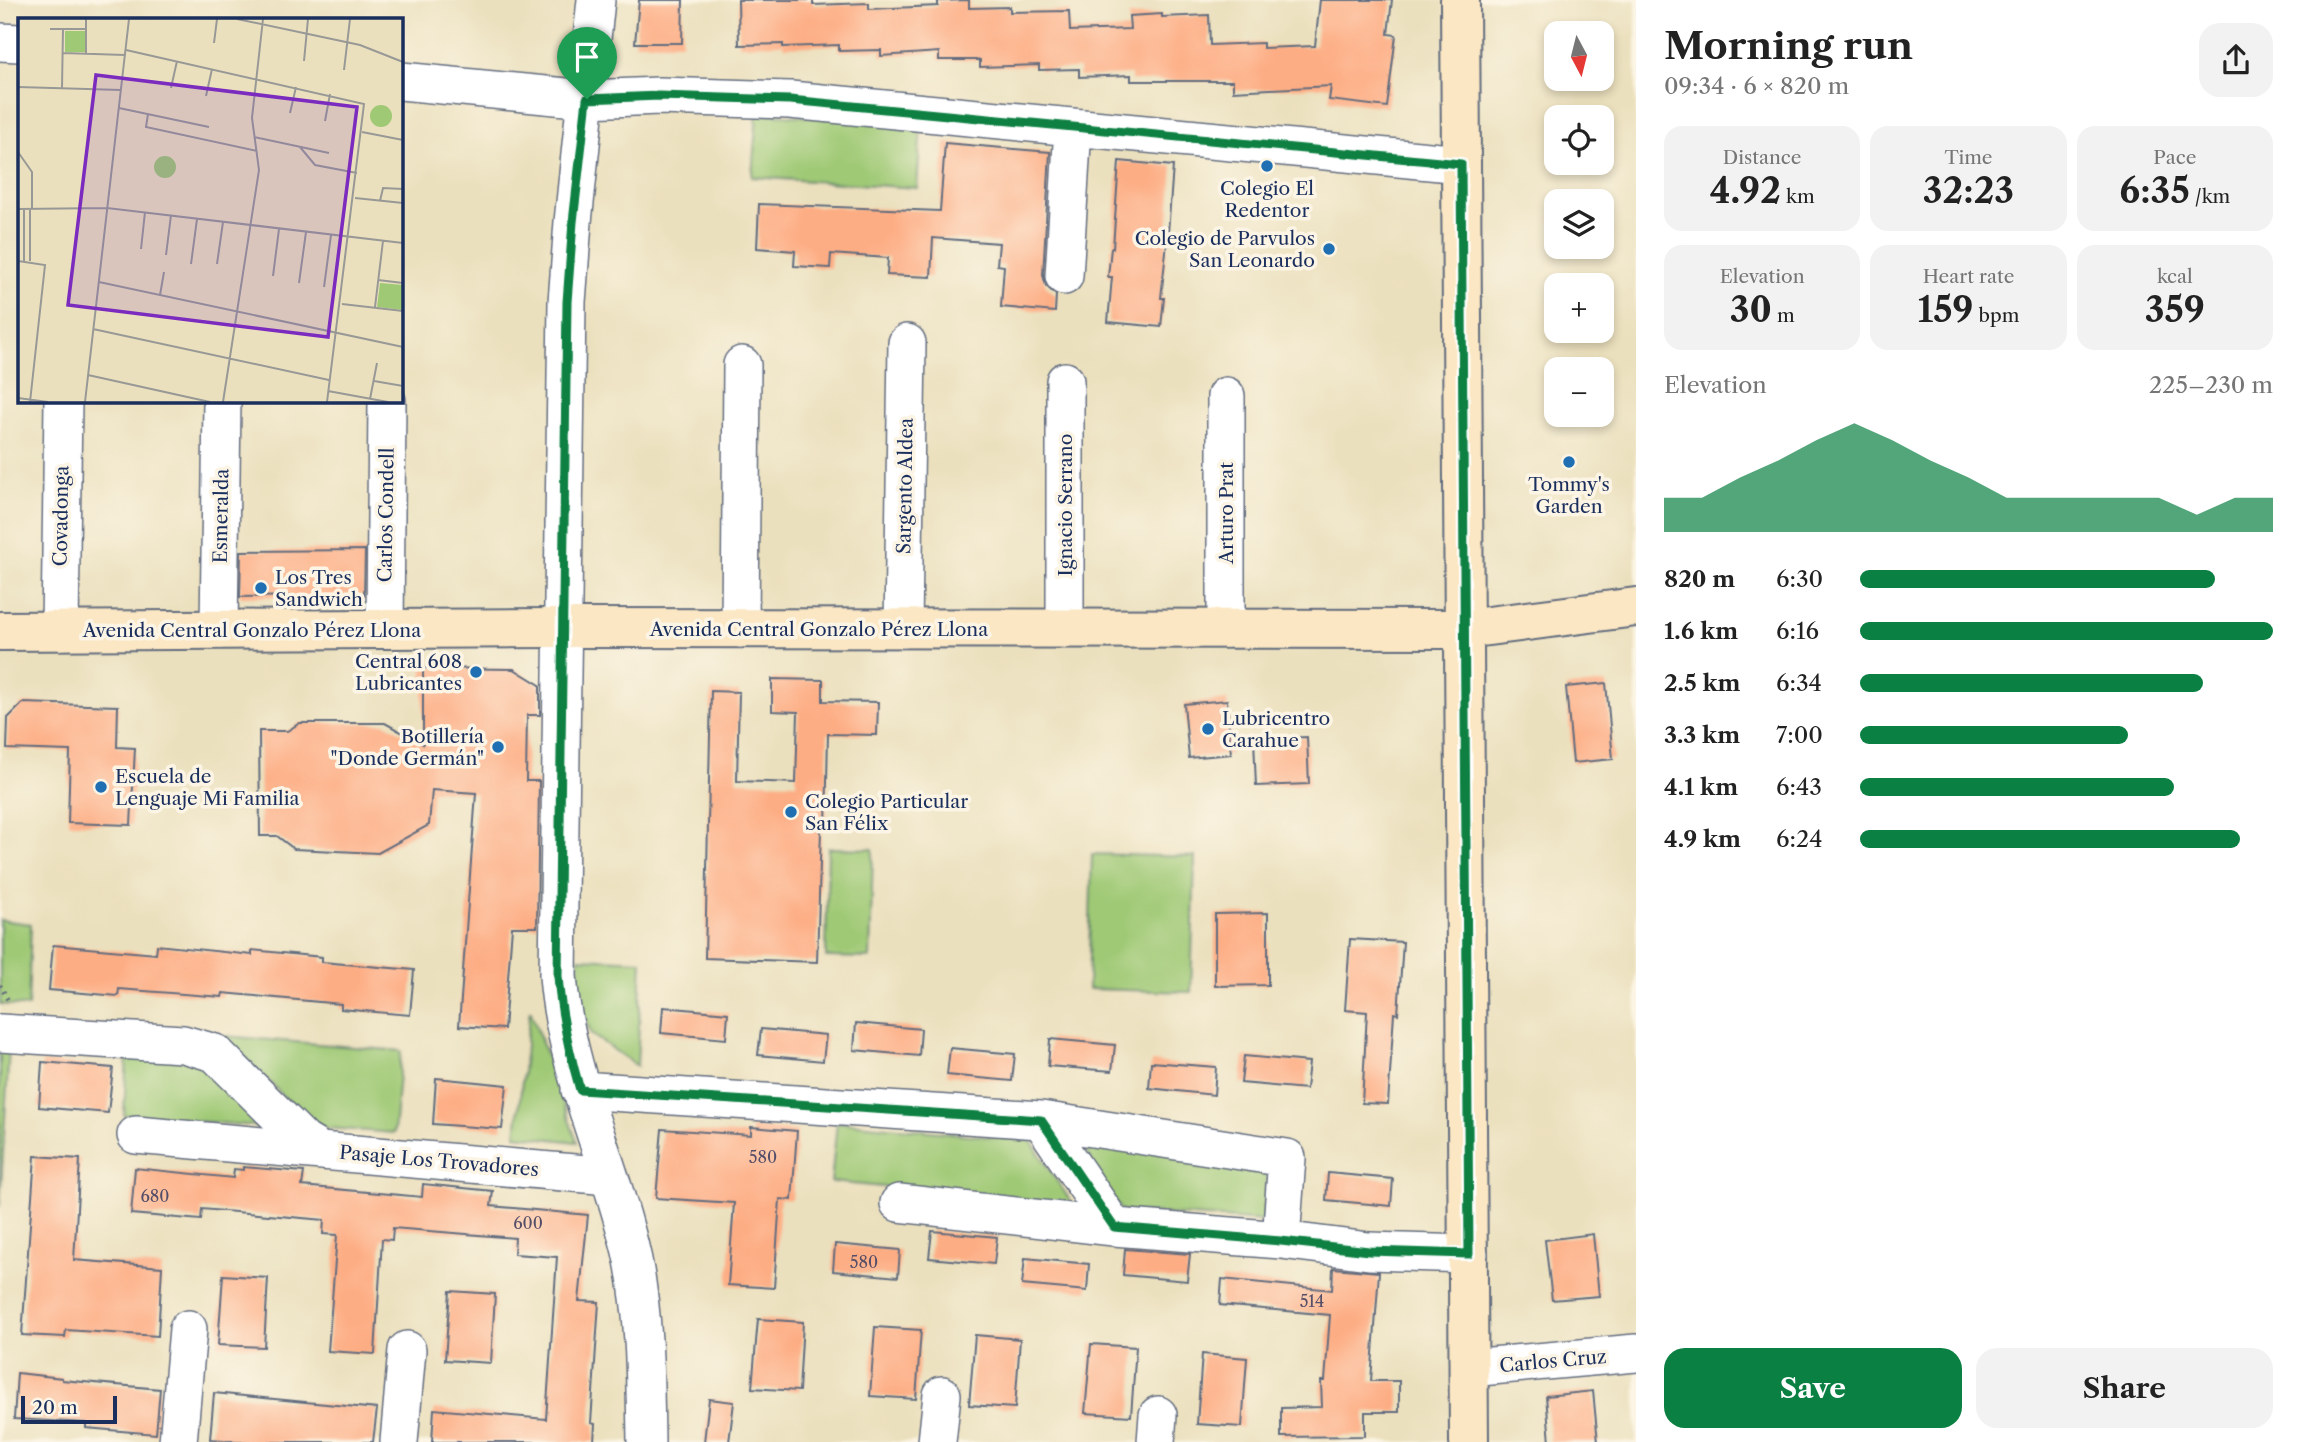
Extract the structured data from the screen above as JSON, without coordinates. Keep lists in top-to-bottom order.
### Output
{
  "streets": {
    "street": [
      "Sargento Aldea",
      "Ignacio Serrano",
      "Arturo Prat",
      "Carlos Condell",
      "Covadonga",
      "Esmeralda",
      "Avenida Central Gonzalo Pérez Llona",
      "Pasaje Los Trovadores",
      "Carlos Cruz"
    ]
  },
  "crossings": [
    ["Sargento Aldea", "Avenida Central Gonzalo Pérez Llona"],
    ["Ignacio Serrano", "Avenida Central Gonzalo Pérez Llona"],
    ["Arturo Prat", "Avenida Central Gonzalo Pérez Llona"],
    ["Carlos Condell", "Avenida Central Gonzalo Pérez Llona"],
    ["Covadonga", "Avenida Central Gonzalo Pérez Llona"],
    ["Esmeralda", "Avenida Central Gonzalo Pérez Llona"]
  ],
  "places": [
    "Colegio El Redentor",
    "Colegio de Parvulos San Leonardo",
    "Tommy's Garden",
    "Los Tres Sandwich",
    "Central 608 Lubricantes",
    "Lubricentro Carahue",
    "Botillería \"Donde Germán\"",
    "Escuela de Lenguaje Mi Familia",
    "Colegio Particular San Félix"
  ],
  "house_numbers": [
    "580",
    "680",
    "600",
    "580",
    "514"
  ],
  "scale_bar": "20 m",
  "north": "bottom",
  "page": {
    "heading": ["Morning run", "09:34 · 6 × 820 m"],
    "map_buttons": ["+", "−"],
    "stats": [
      ["Distance", "4.92 km"],
      ["Time", "32:23"],
      ["Pace", "6:35 /km"],
      ["Elevation", "30 m"],
      ["Heart rate", "159 bpm"],
      ["kcal", "359"]
    ],
    "chart": ["Elevation", "225–230 m"],
    "list": [
      {
        "name": "820 m",
        "note": "6:30"
      },
      {
        "name": "1.6 km",
        "note": "6:16"
      },
      {
        "name": "2.5 km",
        "note": "6:34"
      },
      {
        "name": "3.3 km",
        "note": "7:00"
      },
      {
        "name": "4.1 km",
        "note": "6:43"
      },
      {
        "name": "4.9 km",
        "note": "6:24"
      }
    ],
    "buttons": ["Save", "Share"],
    "scale": "20 m"
  }
}
